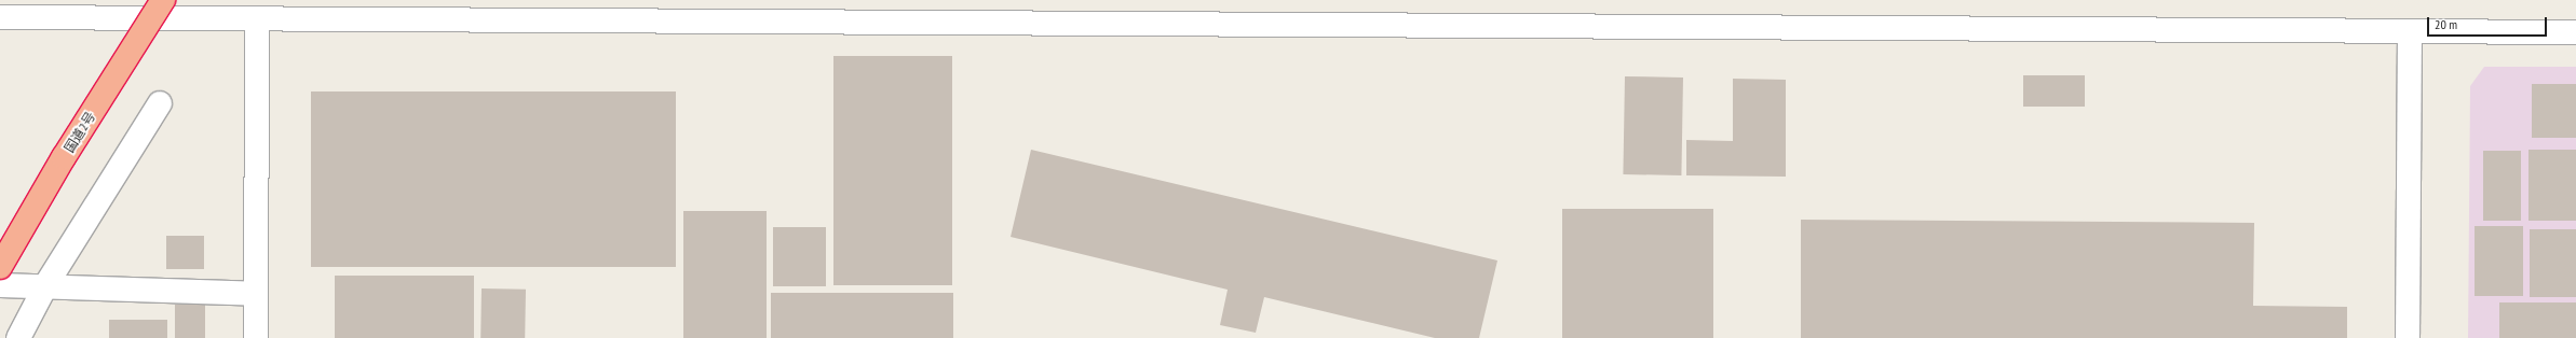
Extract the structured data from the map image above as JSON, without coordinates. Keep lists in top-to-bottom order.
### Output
{
  "streets": {
    "highway": ["国道2号"]
  },
  "scale_bar": "20 m"
}
